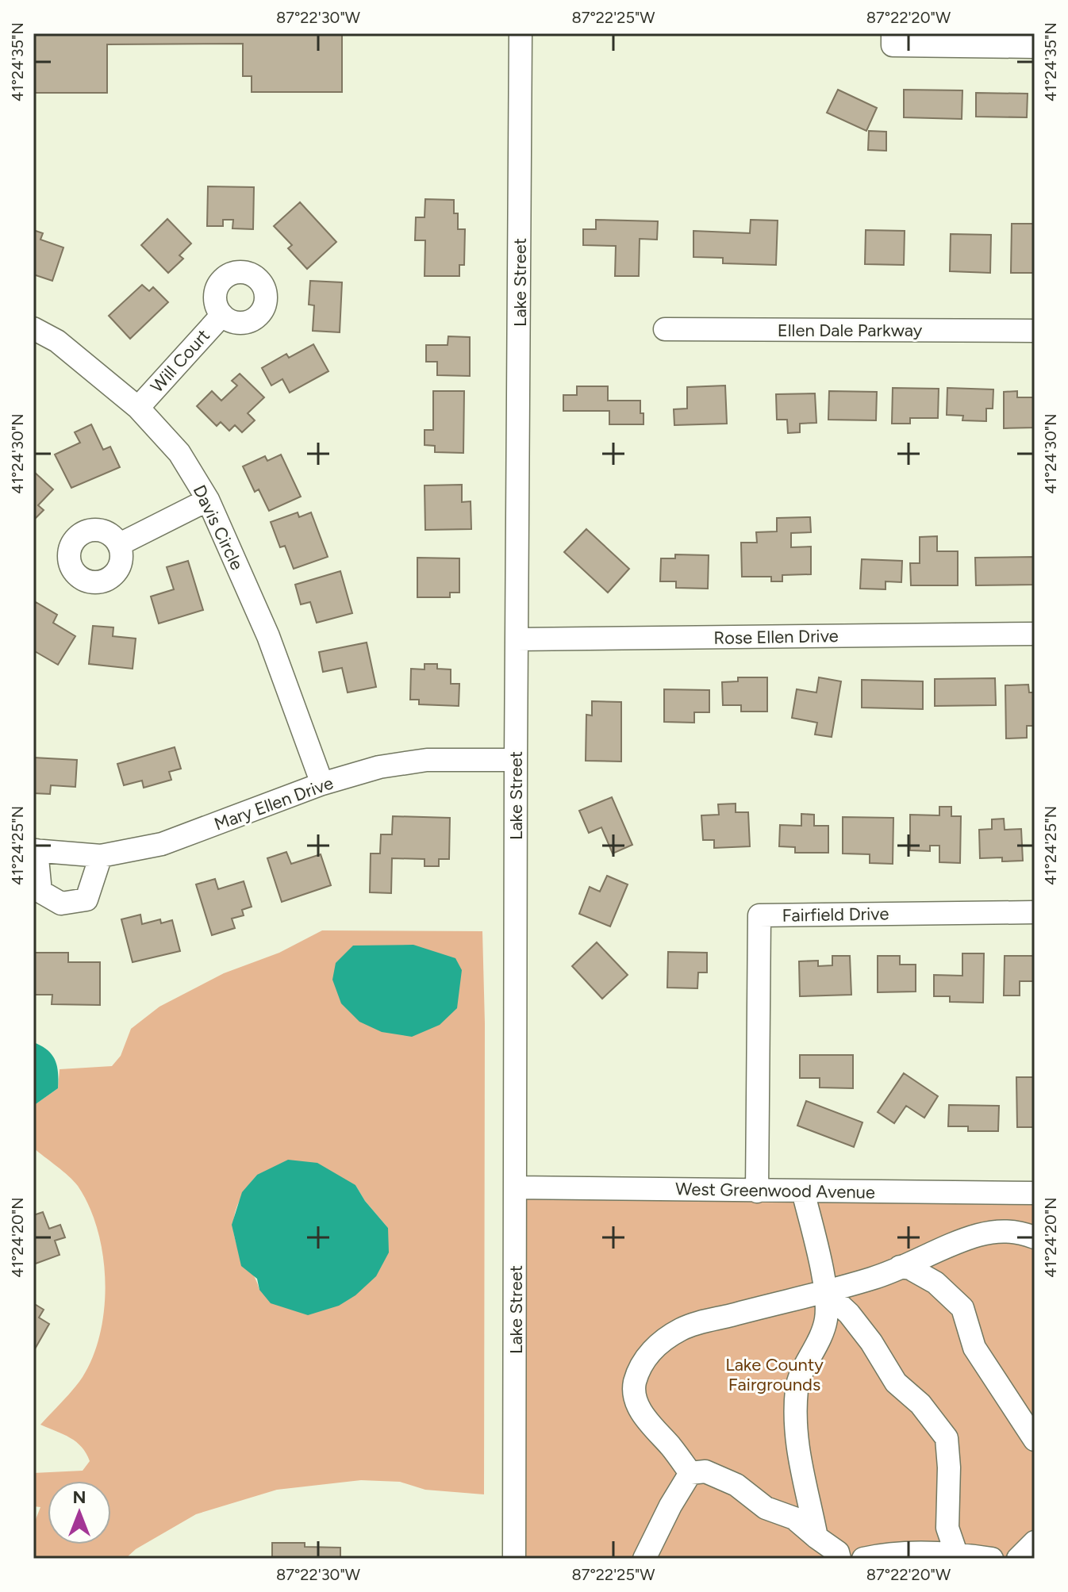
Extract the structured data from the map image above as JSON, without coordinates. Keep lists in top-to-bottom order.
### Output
{
  "streets": {
    "street": [
      "Lake Street",
      "Ellen Dale Parkway",
      "Will Court",
      "Davis Circle",
      "Rose Ellen Drive",
      "Mary Ellen Drive",
      "Fairfield Drive",
      "West Greenwood Avenue"
    ]
  },
  "crossings": [
    ["Lake Street", "Rose Ellen Drive"],
    ["Lake Street", "Mary Ellen Drive"],
    ["Lake Street", "West Greenwood Avenue"],
    ["Will Court", "Davis Circle"],
    ["Davis Circle", "Mary Ellen Drive"],
    ["Fairfield Drive", "West Greenwood Avenue"]
  ],
  "parks": ["Lake County Fairgrounds"],
  "north": "top",
  "coordinates": [
    "87°22'30\"W",
    "87°22'25\"W",
    "87°22'20\"W",
    "41°24'35\"N",
    "41°24'30\"N",
    "41°24'25\"N",
    "41°24'20\"N"
  ]
}
